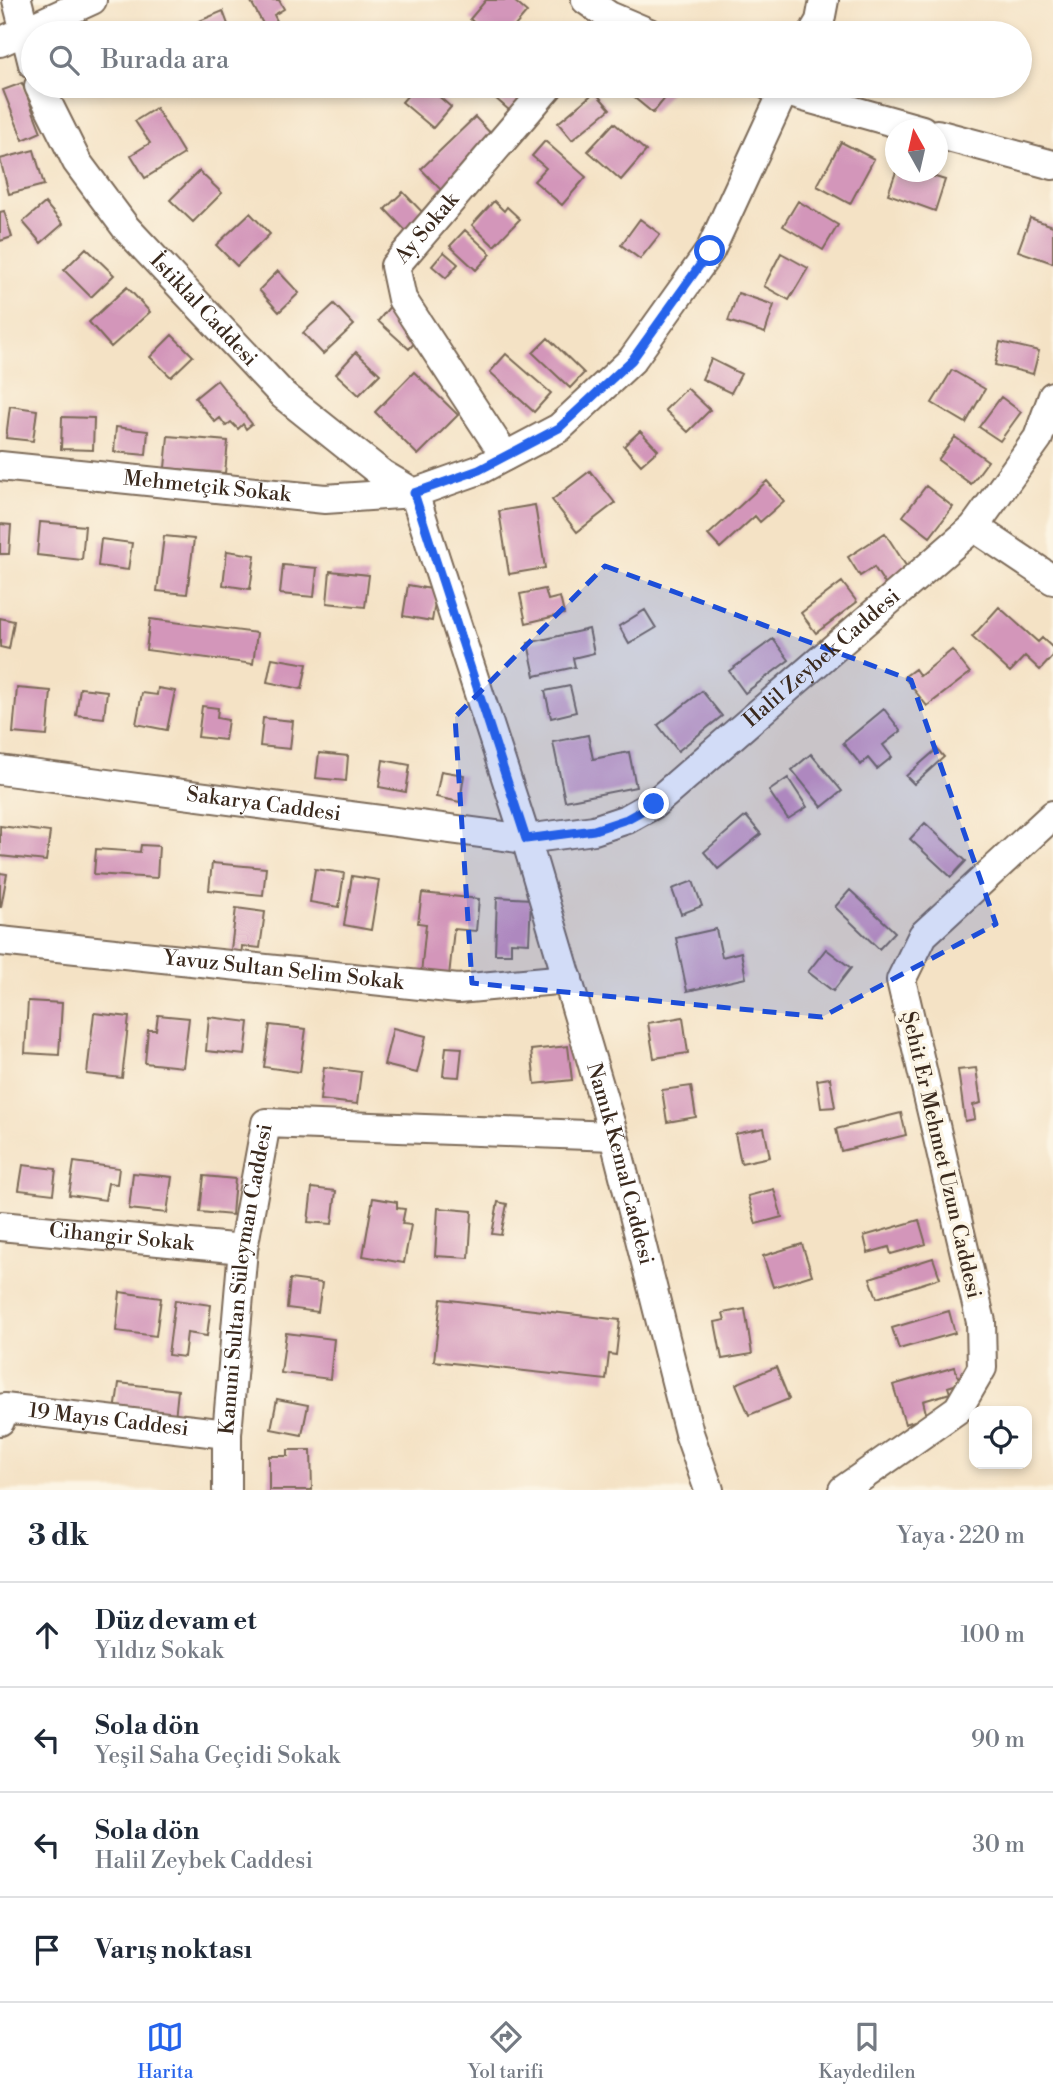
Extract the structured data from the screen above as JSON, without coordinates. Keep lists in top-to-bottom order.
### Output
{
  "streets": {
    "street": [
      "Ay Sokak",
      "İstiklal Caddesi",
      "Mehmetçik Sokak",
      "Halil Zeybek Caddesi",
      "Sakarya Caddesi",
      "Yavuz Sultan Selim Sokak",
      "Şehit Er Mehmet Uzun Caddesi",
      "Namık Kemal Caddesi",
      "Cihangir Sokak",
      "Kanuni Sultan Süleyman Caddesi",
      "19 Mayıs Caddesi"
    ]
  },
  "crossings": [
    ["Ay Sokak", "Mehmetçik Sokak"],
    ["İstiklal Caddesi", "Mehmetçik Sokak"],
    ["İstiklal Caddesi", "Namık Kemal Caddesi"],
    ["Mehmetçik Sokak", "Namık Kemal Caddesi"],
    ["Halil Zeybek Caddesi", "Sakarya Caddesi"],
    ["Halil Zeybek Caddesi", "Namık Kemal Caddesi"],
    ["Sakarya Caddesi", "Namık Kemal Caddesi"],
    ["Yavuz Sultan Selim Sokak", "Namık Kemal Caddesi"],
    ["Namık Kemal Caddesi", "Kanuni Sultan Süleyman Caddesi"],
    ["Cihangir Sokak", "Kanuni Sultan Süleyman Caddesi"],
    ["Kanuni Sultan Süleyman Caddesi", "19 Mayıs Caddesi"]
  ],
  "north": "top",
  "page": {
    "search": "Burada ara",
    "heading": ["3 dk", "Yaya · 220 m"],
    "list": [
      ["Düz devam et", "Yıldız Sokak", "100 m"],
      ["Sola dön", "Yeşil Saha Geçidi Sokak", "90 m"],
      ["Sola dön", "Halil Zeybek Caddesi", "30 m"],
      "Varış noktası"
    ],
    "nav": ["Harita", "Yol tarifi", "Kaydedilen"]
  }
}
